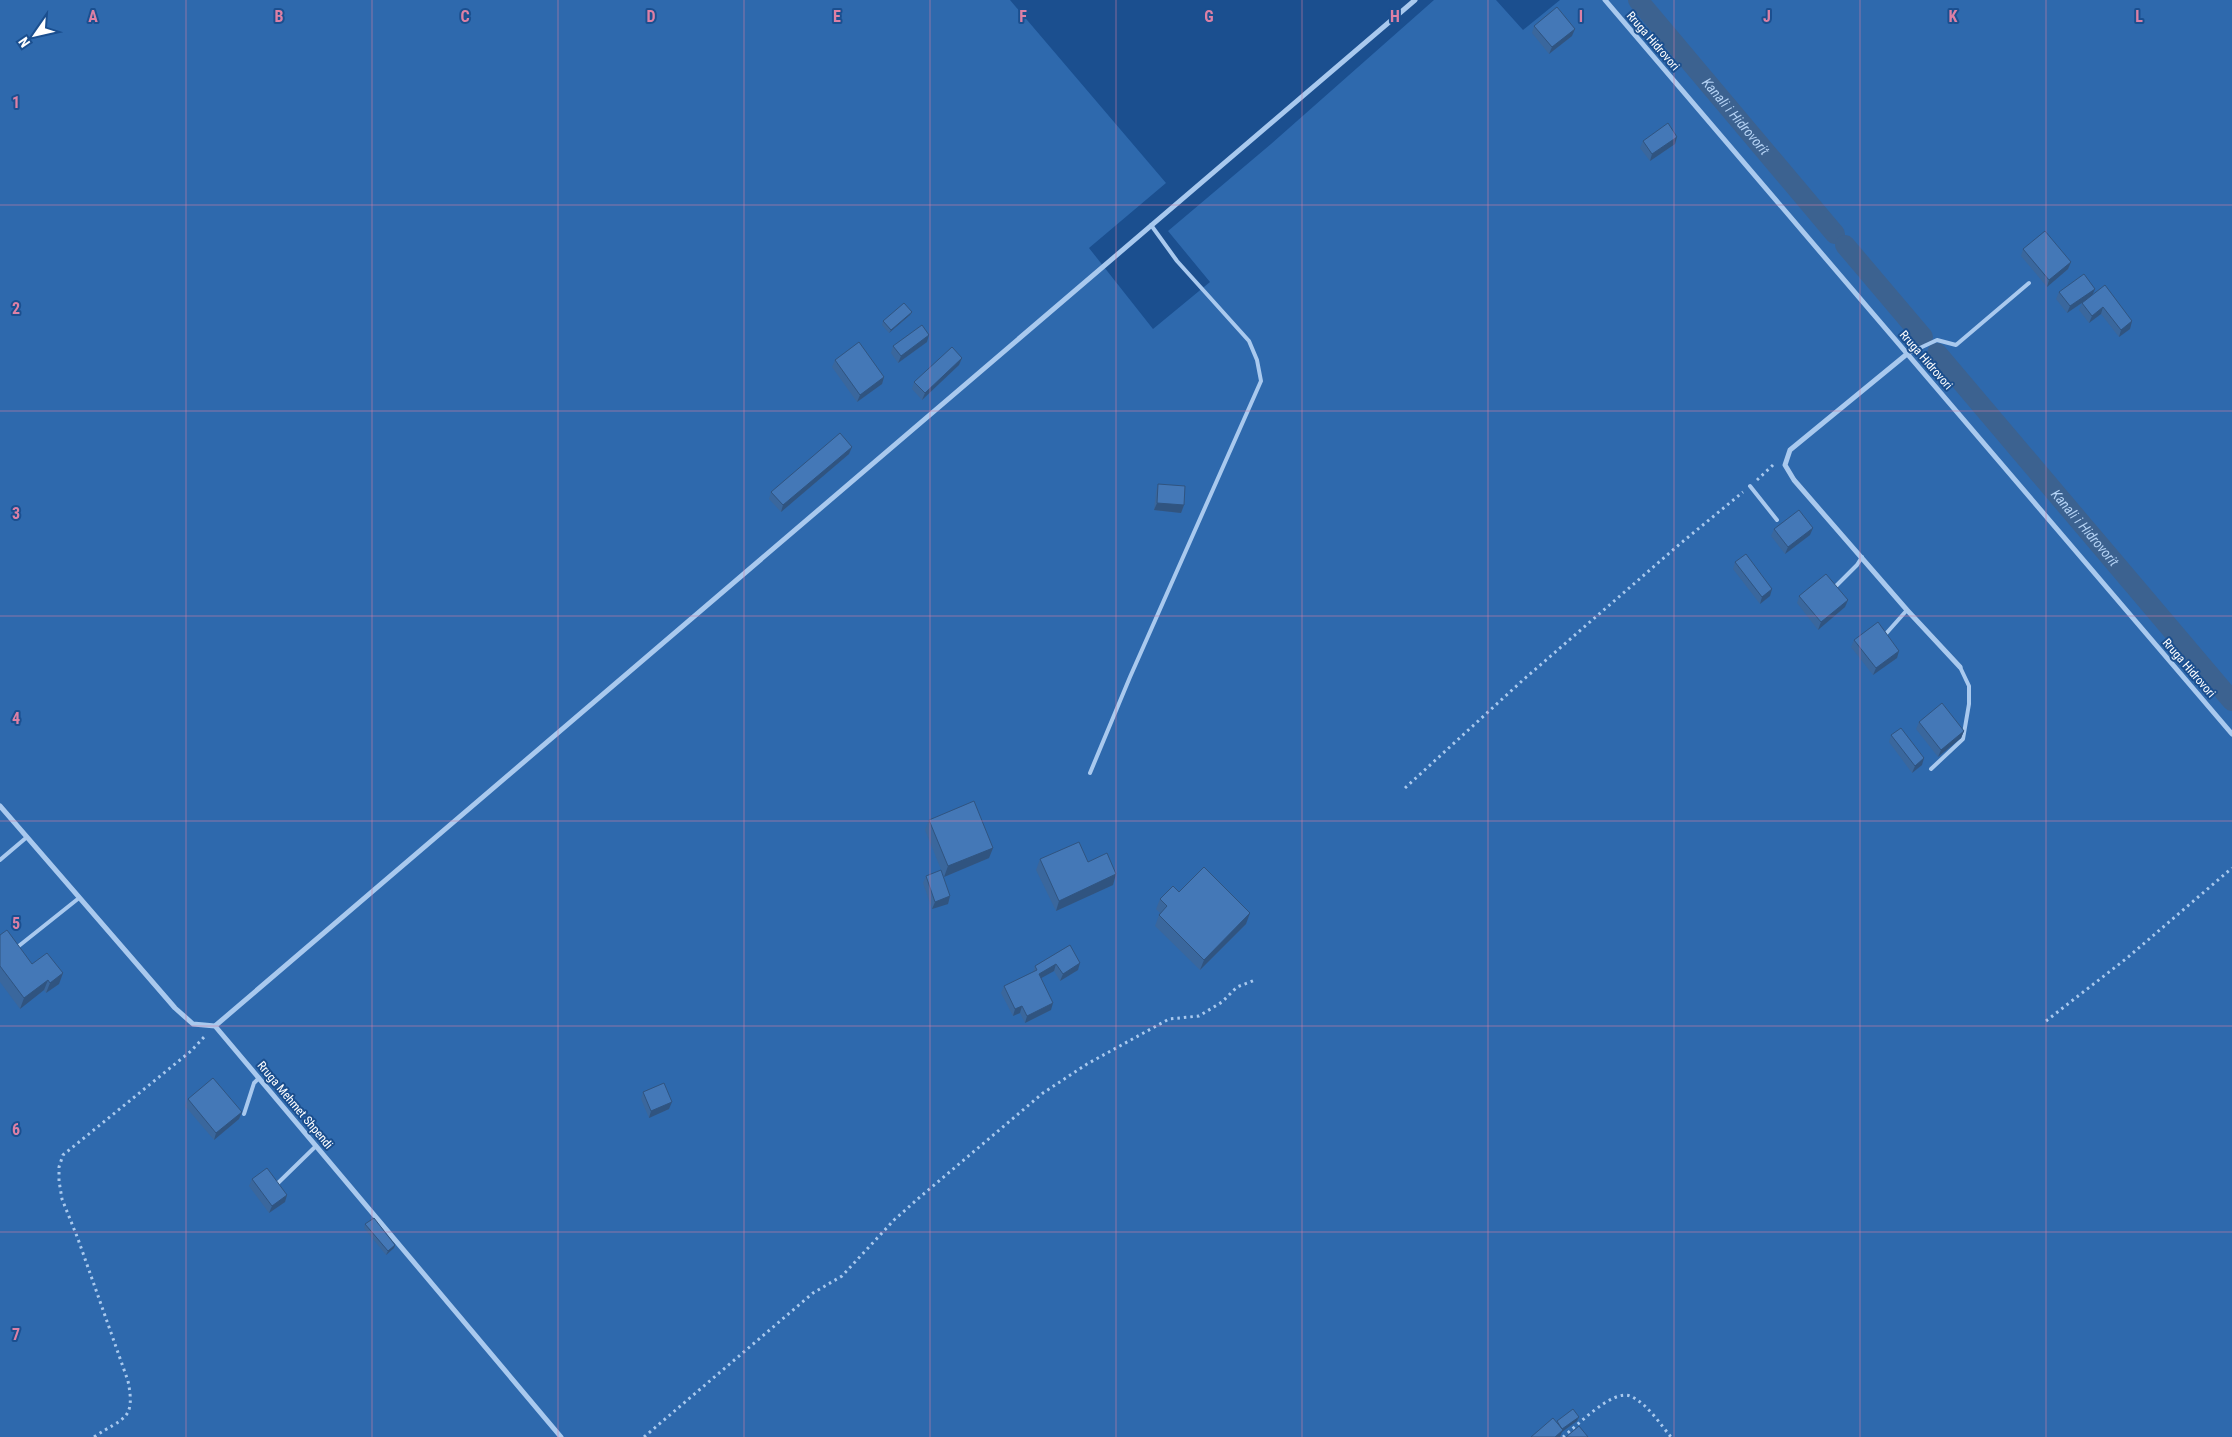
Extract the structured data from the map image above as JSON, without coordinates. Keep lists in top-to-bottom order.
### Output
{
  "streets": {
    "street": ["Rruga Hidrovori", "Rruga Mehmet Shpendi"]
  },
  "water": ["Kanali i Hidrovorit"],
  "north": "bottom left",
  "grid": {
    "columns": [
      "A",
      "B",
      "C",
      "D",
      "E",
      "F",
      "G",
      "H",
      "I",
      "J",
      "K",
      "L"
    ],
    "rows": [
      "1",
      "2",
      "3",
      "4",
      "5",
      "6",
      "7"
    ]
  }
}
